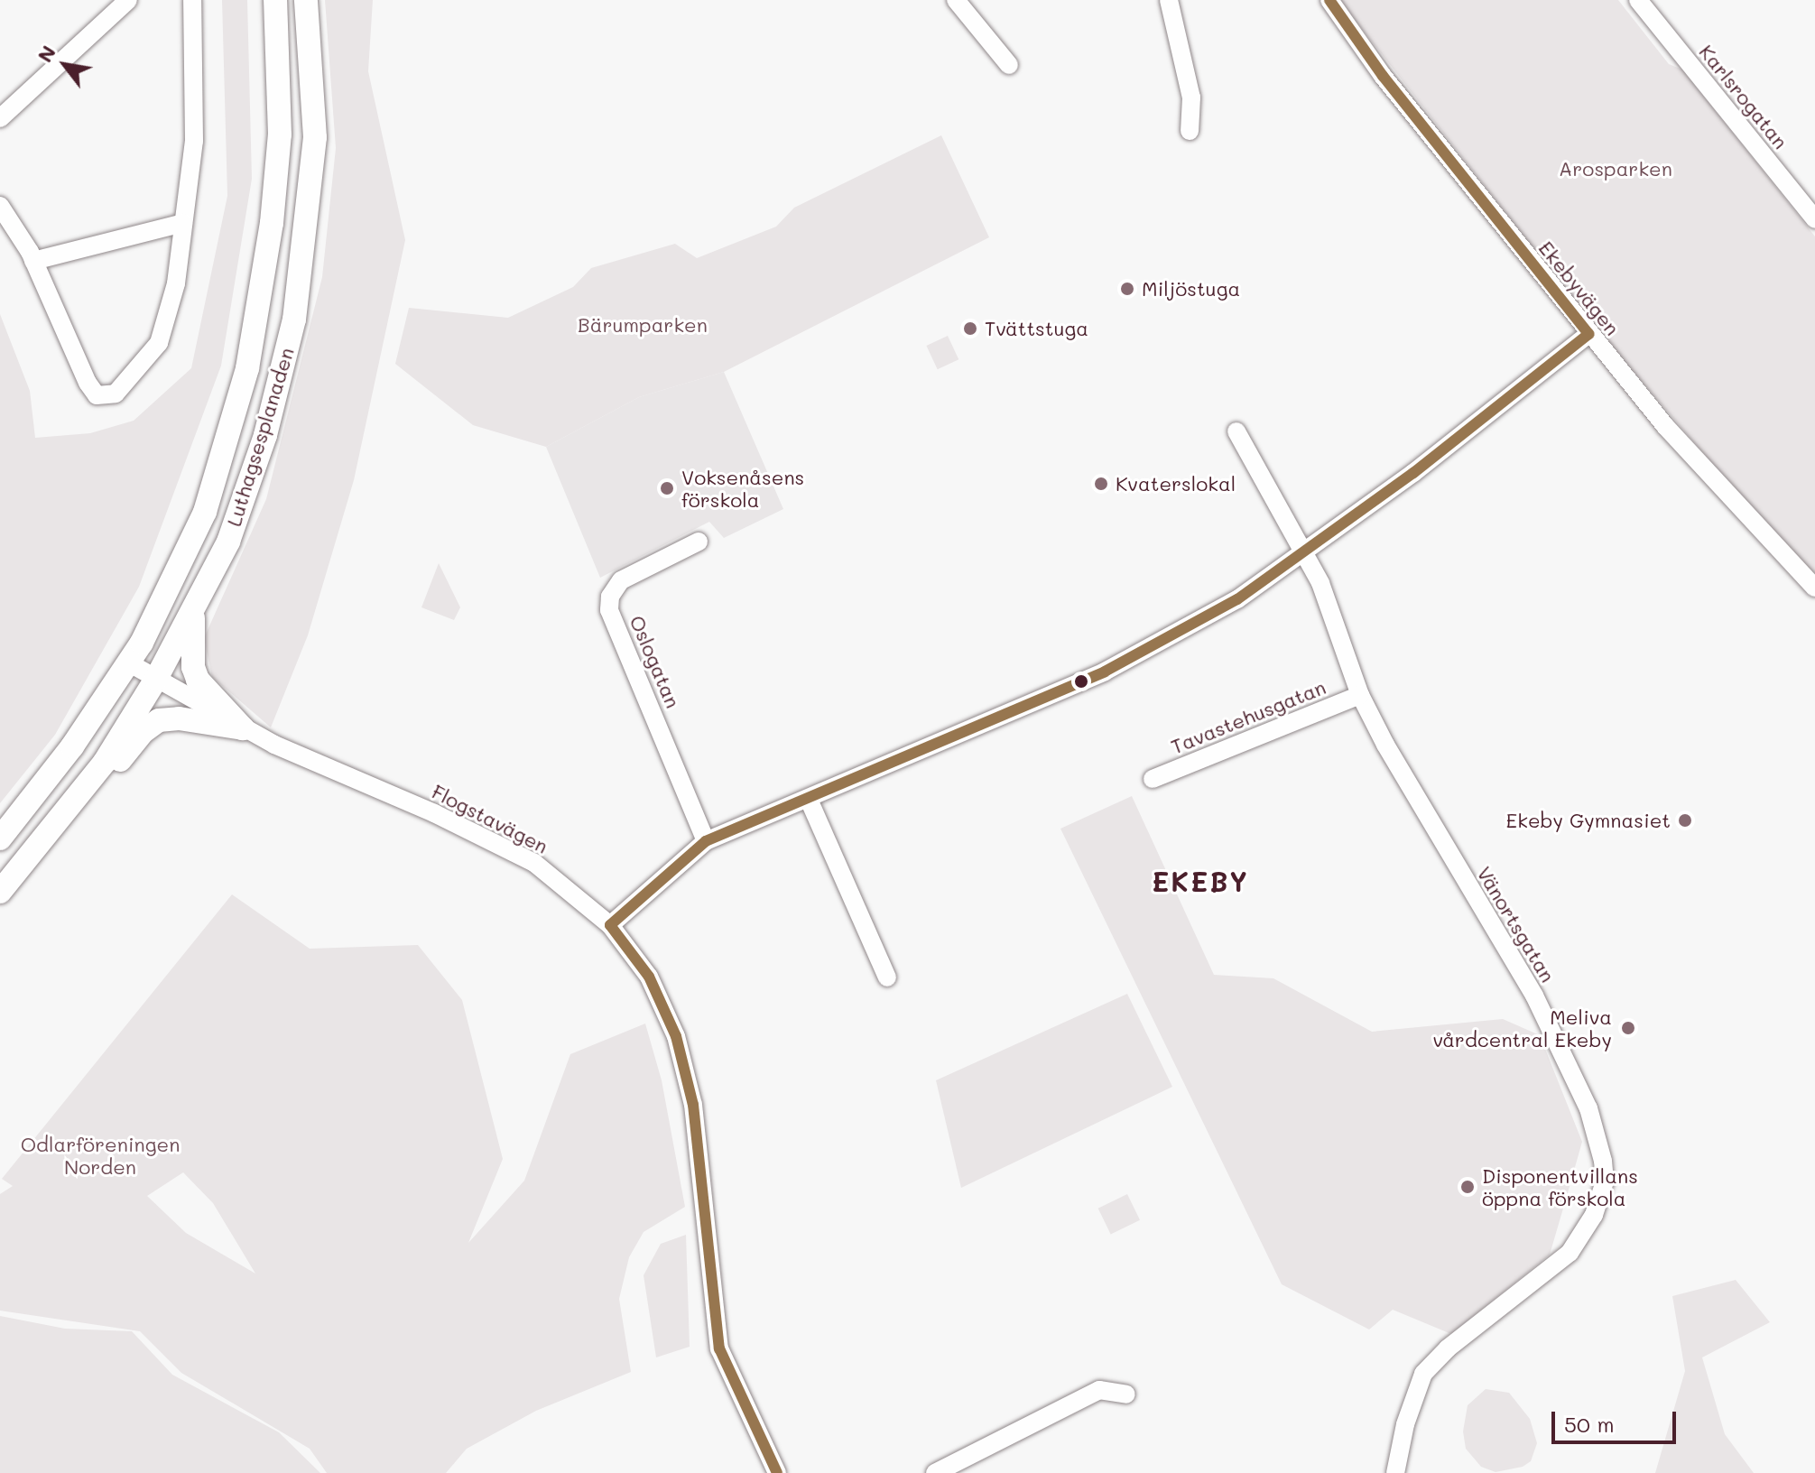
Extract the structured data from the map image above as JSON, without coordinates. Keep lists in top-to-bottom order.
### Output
{
  "streets": {
    "main road": ["Luthagsesplanaden"],
    "street": [
      "Karlsrogatan",
      "Ekebyvägen",
      "Oslogatan",
      "Tavastehusgatan",
      "Flogstavägen",
      "Vänortsgatan"
    ]
  },
  "crossings": [
    ["Luthagsesplanaden", "Flogstavägen"],
    ["Tavastehusgatan", "Vänortsgatan"]
  ],
  "districts": ["EKEBY"],
  "parks": ["Arosparken", "Bärumparken", "Odlarföreningen Norden"],
  "places": [
    "Miljöstuga",
    "Tvättstuga",
    "Kvaterslokal",
    "Voksenåsens förskola",
    "Ekeby Gymnasiet",
    "Meliva vårdcentral Ekeby",
    "Disponentvillans öppna förskola"
  ],
  "scale_bar": "50 m",
  "north": "top left"
}
